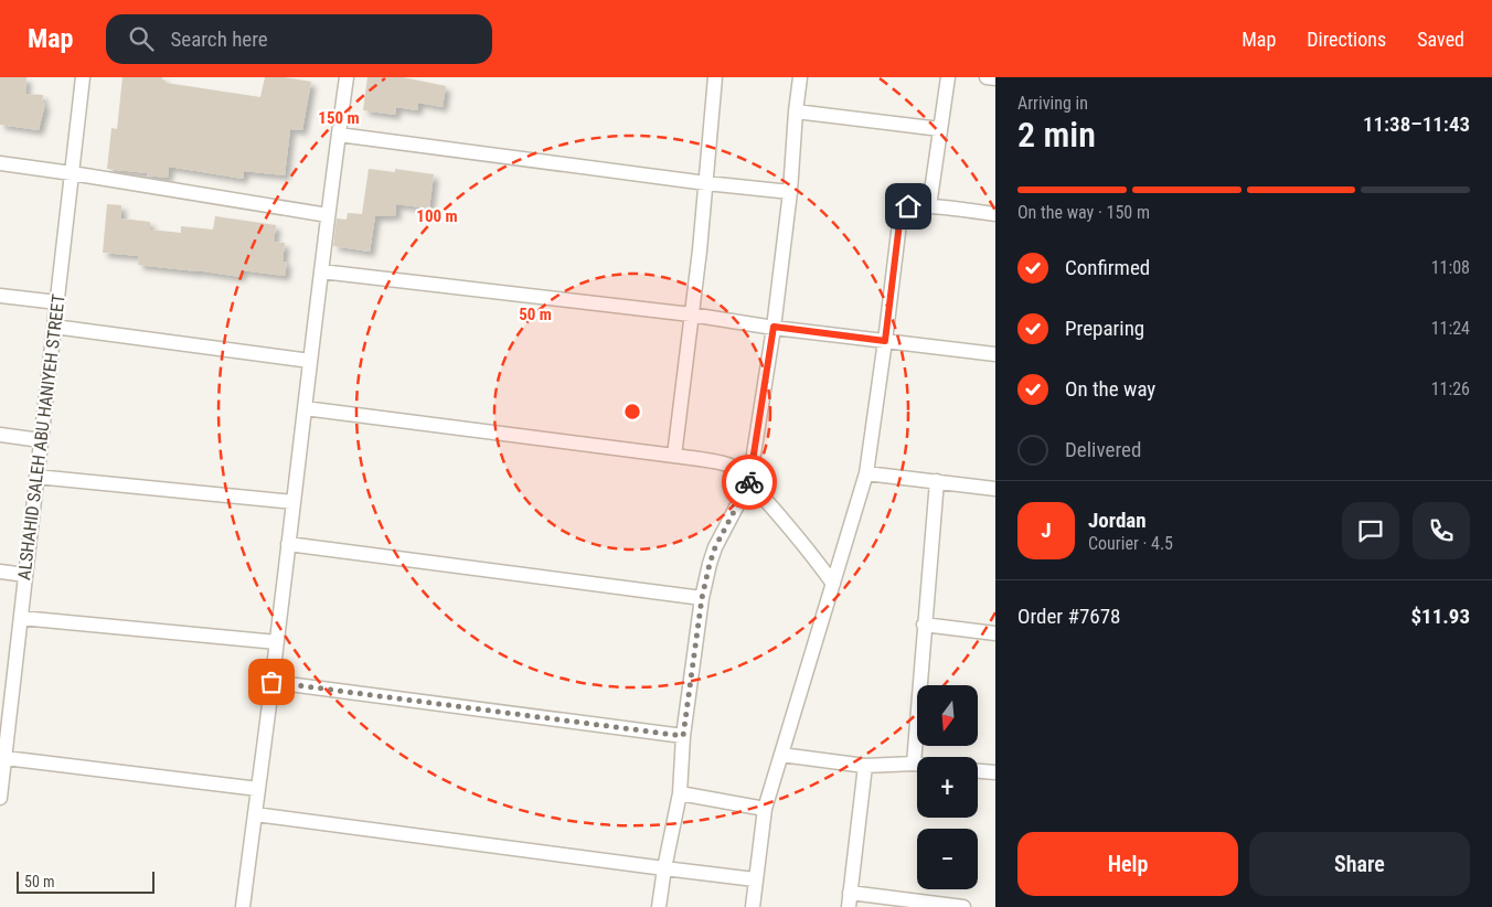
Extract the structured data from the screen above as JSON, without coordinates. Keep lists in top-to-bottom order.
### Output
{
  "streets": {
    "street": ["ALSHAHID SALEH ABU HANIYEH STREET"]
  },
  "scale_bar": "50 m",
  "north": "bottom",
  "page": {
    "header": "Map",
    "search": "Search here",
    "nav": ["Map", "Directions", "Saved"],
    "heading": ["2 min", "Arriving in", "11:38–11:43"],
    "panel": [
      "Jordan",
      "Courier · 4.5",
      "Order #7678",
      "$11.93"
    ],
    "bar": "On the way · 150 m",
    "list": [
      ["Confirmed", "11:08"],
      ["Preparing", "11:24"],
      ["On the way", "11:26"],
      "Delivered"
    ],
    "round": "J",
    "map_buttons": ["+", "−"],
    "buttons": ["Help", "Share"],
    "scale": "50 m"
  },
  "rings": ["150 m", "100 m", "50 m"]
}
